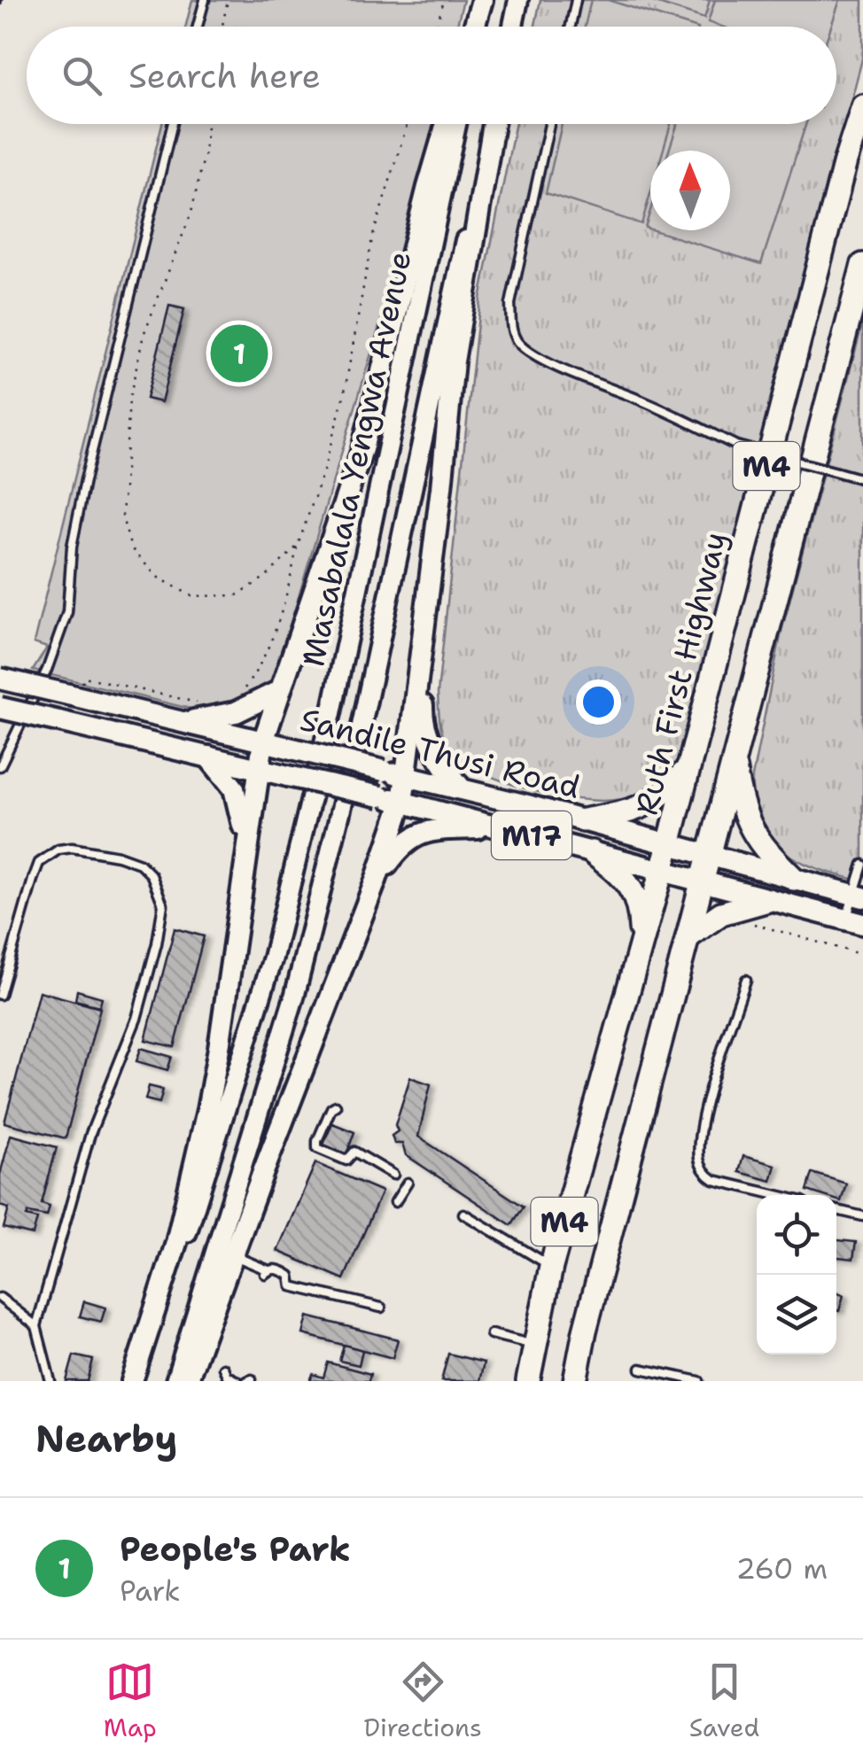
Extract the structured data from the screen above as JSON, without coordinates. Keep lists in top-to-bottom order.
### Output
{
  "streets": {
    "highway": ["M4", "Ruth First Highway"],
    "main road": ["Masabalala Yengwa Avenue", "Sandile Thusi Road", "M17"]
  },
  "crossings": [
    ["M4", "Ruth First Highway"],
    ["M4", "Sandile Thusi Road"],
    ["Ruth First Highway", "Sandile Thusi Road"]
  ],
  "north": "top",
  "page": {
    "search": "Search here",
    "pins": "1",
    "heading": "Nearby",
    "list": [
      {
        "mark": "1",
        "name": "People's Park",
        "note": "Park",
        "value": "260 m"
      }
    ],
    "nav": ["Map", "Directions", "Saved"]
  }
}
